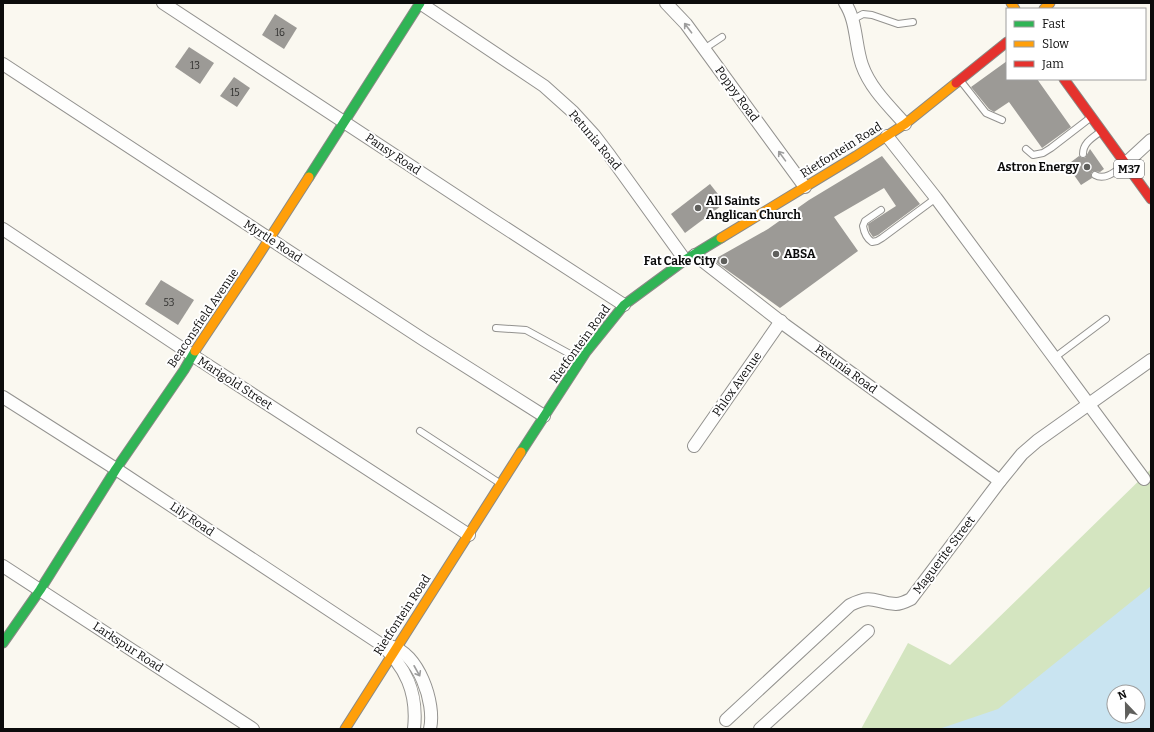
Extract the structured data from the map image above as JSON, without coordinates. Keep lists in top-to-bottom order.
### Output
{
  "streets": {
    "street": [
      "Poppy Road",
      "Petunia Road",
      "Rietfontein Road",
      "Pansy Road",
      "M37",
      "Myrtle Road",
      "Beaconsfield Avenue",
      "Marigold Street",
      "Phlox Avenue",
      "Lily Road",
      "Maguerite Street",
      "Larkspur Road"
    ]
  },
  "crossings": [
    ["Poppy Road", "Rietfontein Road"],
    ["Petunia Road", "Rietfontein Road"],
    ["Petunia Road", "Beaconsfield Avenue"],
    ["Petunia Road", "Phlox Avenue"],
    ["Petunia Road", "Maguerite Street"],
    ["Rietfontein Road", "Pansy Road"],
    ["Rietfontein Road", "Myrtle Road"],
    ["Rietfontein Road", "Marigold Street"],
    ["Rietfontein Road", "Lily Road"],
    ["Pansy Road", "Beaconsfield Avenue"],
    ["Myrtle Road", "Beaconsfield Avenue"],
    ["Beaconsfield Avenue", "Marigold Street"],
    ["Beaconsfield Avenue", "Lily Road"],
    ["Beaconsfield Avenue", "Larkspur Road"]
  ],
  "one_way": ["Poppy Road"],
  "places": [
    "Astron Energy",
    "All Saints Anglican Church",
    "ABSA",
    "Fat Cake City"
  ],
  "house_numbers": [
    "16",
    "13",
    "15",
    "53"
  ],
  "legend": ["Fast", "Slow", "Jam"],
  "north": "top"
}
